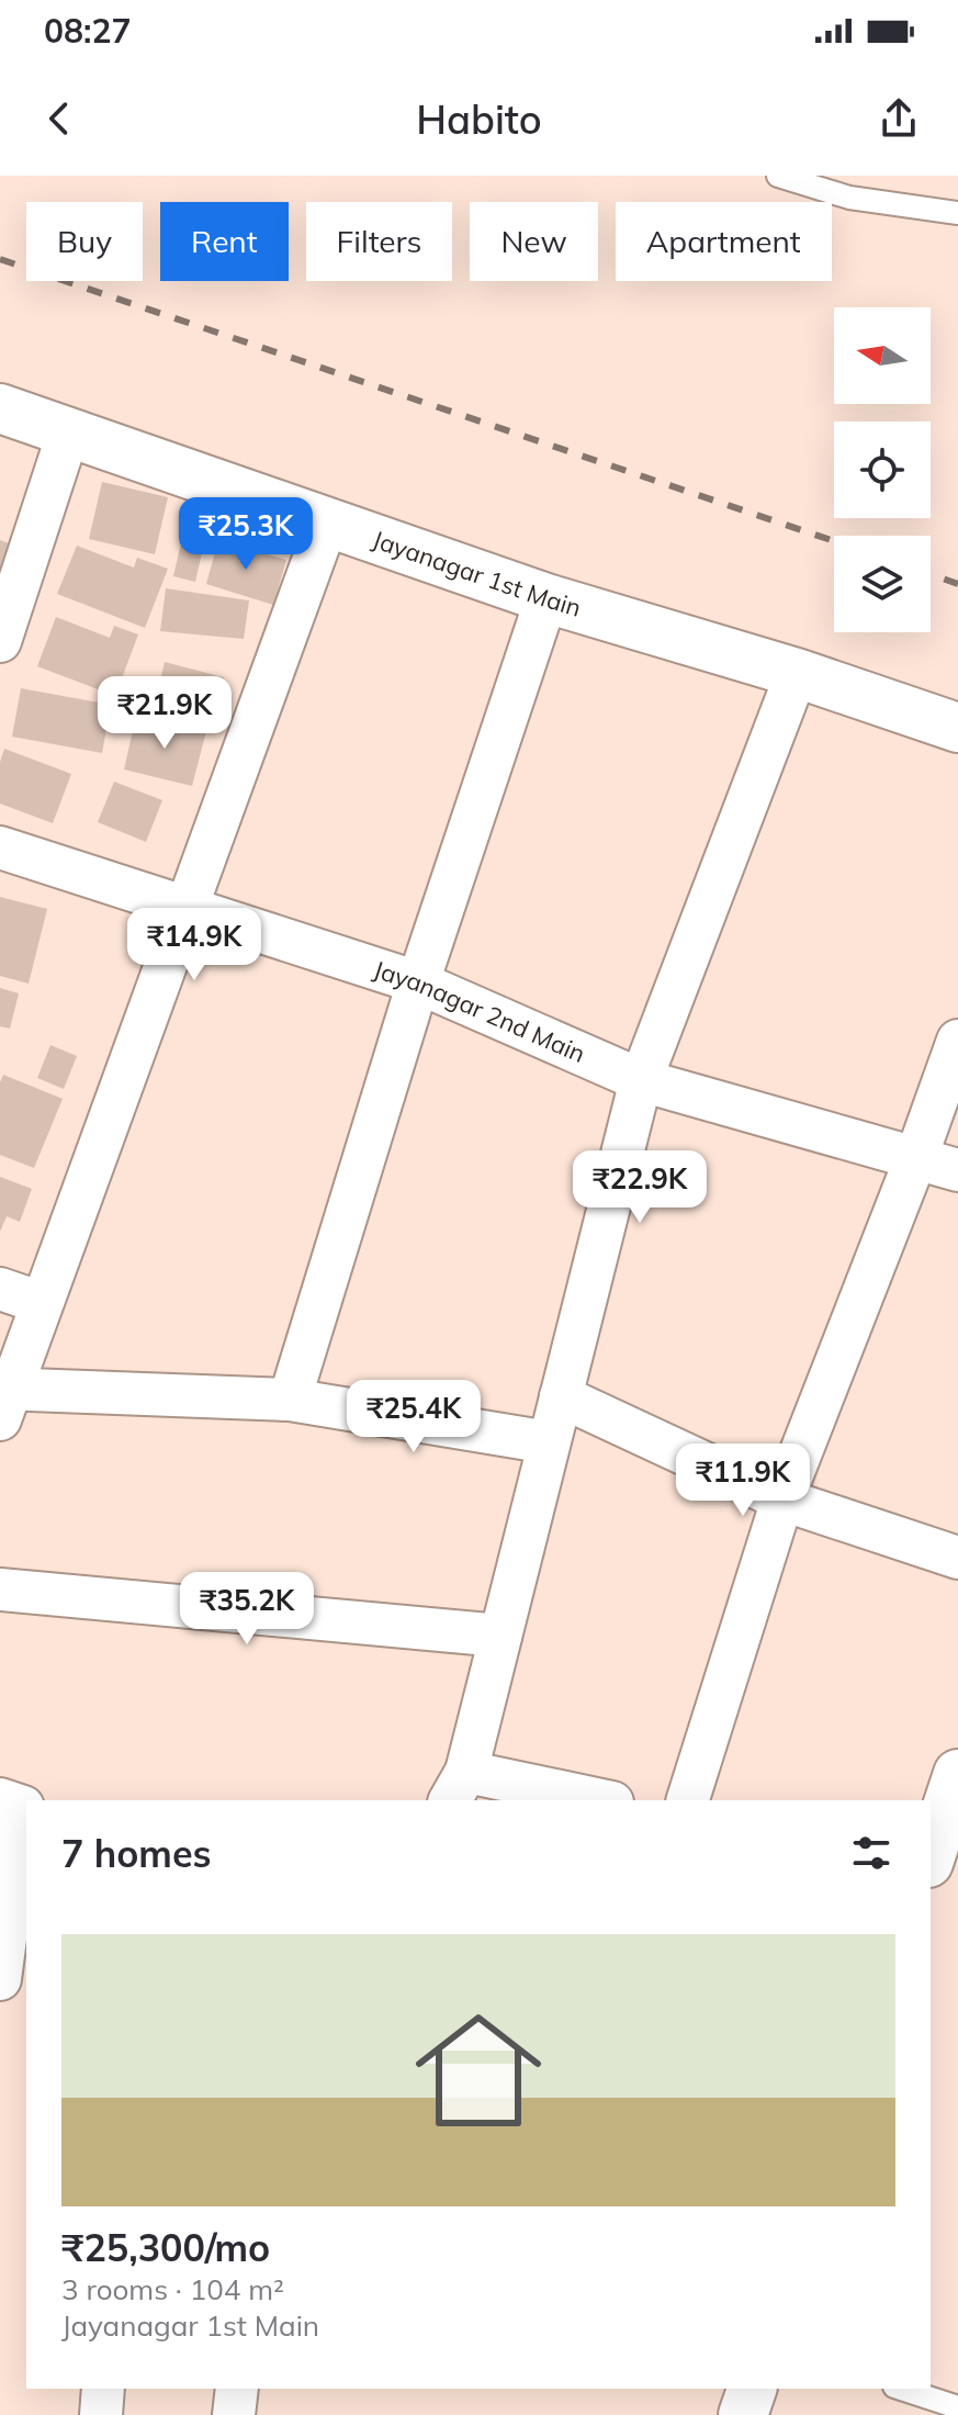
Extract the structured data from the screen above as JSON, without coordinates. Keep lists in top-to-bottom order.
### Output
{
  "streets": {
    "street": ["Jayanagar 1st Main", "Jayanagar 2nd Main"]
  },
  "north": "left",
  "page": {
    "status": "08:27",
    "header": "Habito",
    "chip": [
      "Buy",
      "Rent",
      "Filters",
      "New",
      "Apartment"
    ],
    "price": [
      "₹25.3K",
      "₹21.9K",
      "₹14.9K",
      "₹22.9K",
      "₹25.4K",
      "₹11.9K",
      "₹35.2K"
    ],
    "heading": "7 homes",
    "list": [
      {
        "name": "₹25,300/mo",
        "note": "3 rooms · 104 m² · Jayanagar 1st Main"
      }
    ]
  }
}
